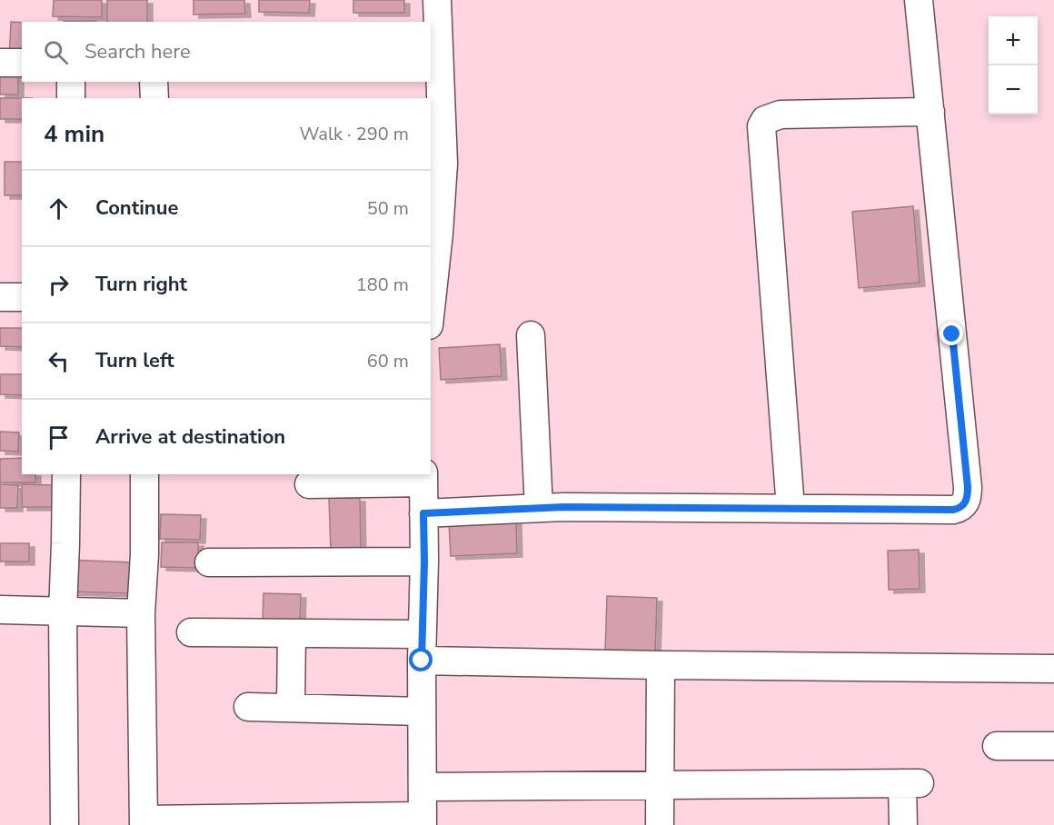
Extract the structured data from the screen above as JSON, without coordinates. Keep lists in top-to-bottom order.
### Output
{
  "page": {
    "map_buttons": ["+", "−"],
    "search": "Search here",
    "heading": ["4 min", "Walk · 290 m"],
    "list": [
      ["Continue", "50 m"],
      ["Turn right", "180 m"],
      ["Turn left", "60 m"],
      "Arrive at destination"
    ]
  }
}
